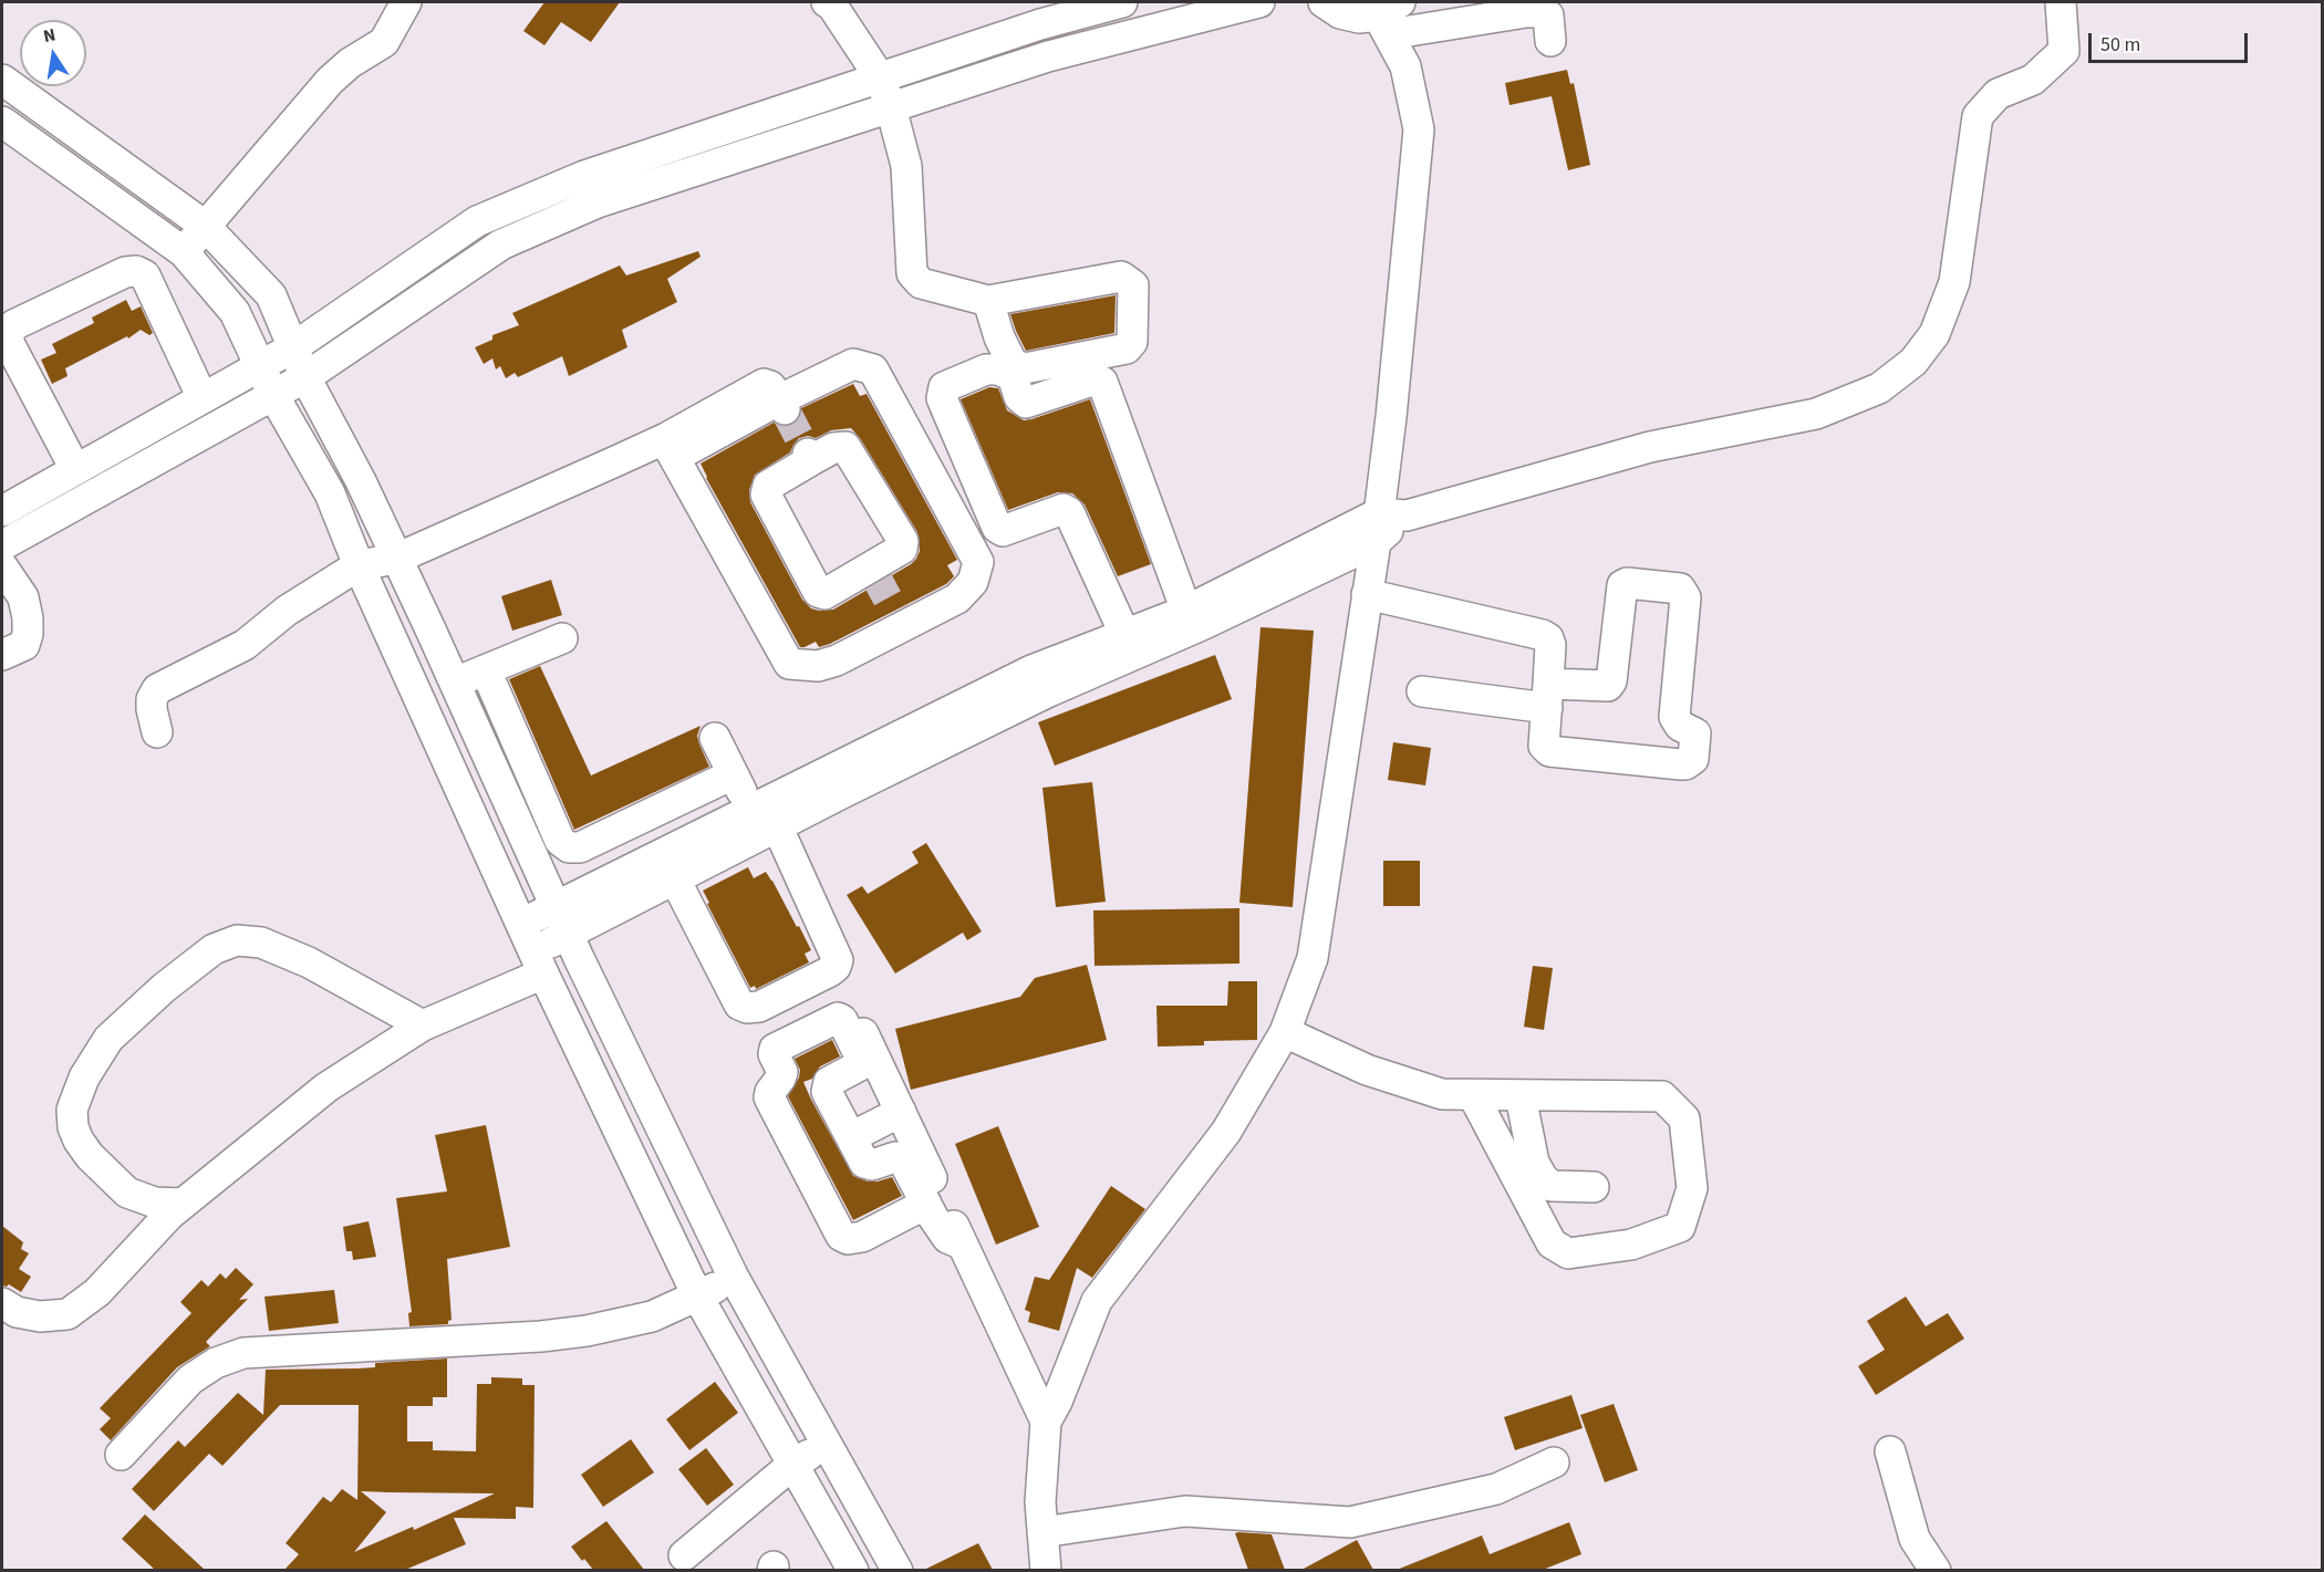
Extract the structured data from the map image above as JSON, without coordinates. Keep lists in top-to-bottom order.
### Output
{
  "scale_bar": "50 m",
  "north": "top"
}
